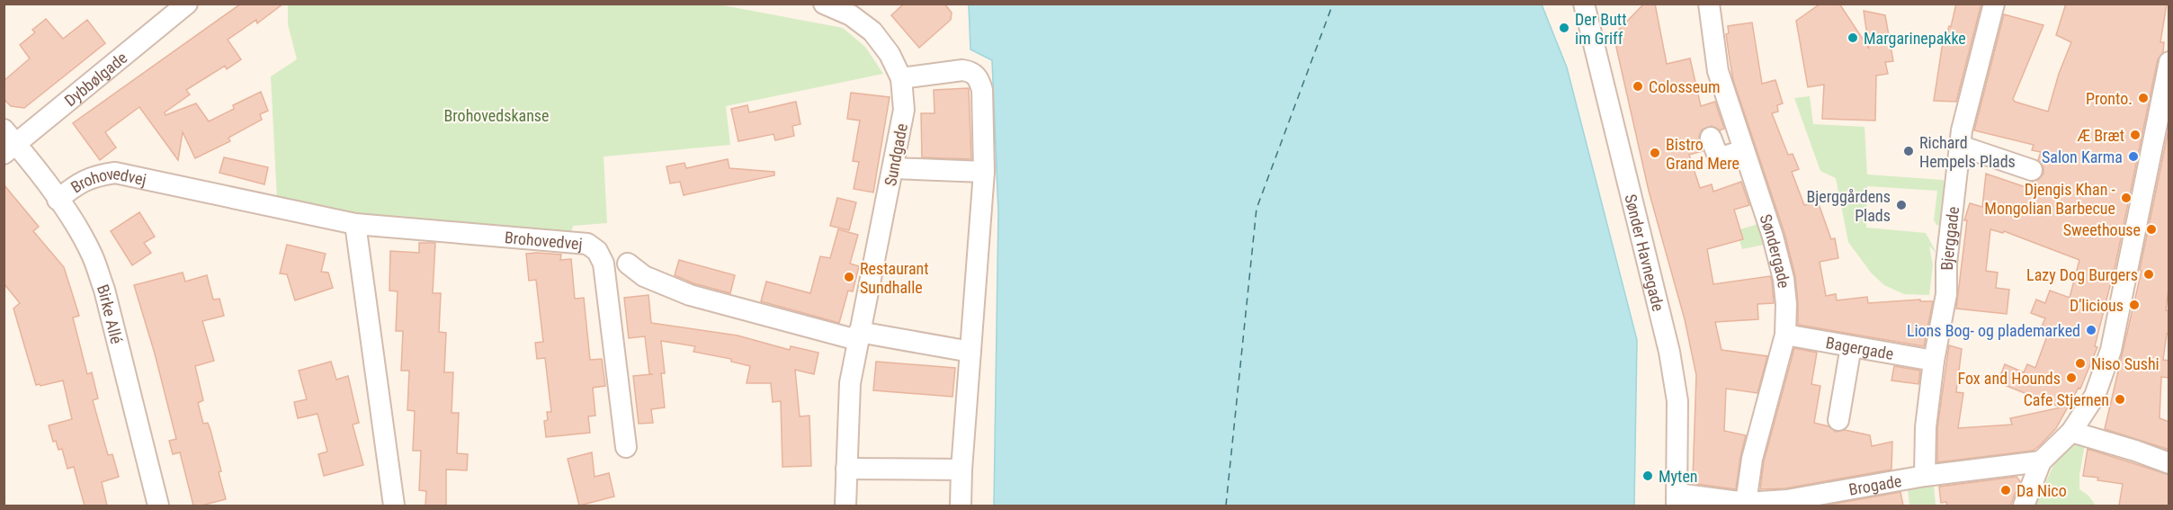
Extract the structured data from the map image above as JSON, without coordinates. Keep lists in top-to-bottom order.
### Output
{
  "streets": {
    "street": [
      "Dybbølgade",
      "Sundgade",
      "Brohovedvej",
      "Bjerggade",
      "Søndergade",
      "Sønder Havnegade",
      "Birke Allé",
      "Bagergade",
      "Brogade"
    ]
  },
  "crossings": [
    ["Dybbølgade", "Birke Allé"],
    ["Brohovedvej", "Birke Allé"],
    ["Bjerggade", "Bagergade"],
    ["Bjerggade", "Brogade"],
    ["Søndergade", "Bagergade"],
    ["Søndergade", "Brogade"],
    ["Sønder Havnegade", "Brogade"]
  ],
  "parks": ["Brohovedskanse"],
  "places": [
    "Der Butt im Griff",
    "Margarinepakke",
    "Colosseum",
    "Pronto.",
    "Æ Bræt",
    "Richard Hempels Plads",
    "Bistro Grand Mere",
    "Salon Karma",
    "Djengis Khan - Mongolian Barbecue",
    "Bjerggårdens Plads",
    "Sweethouse",
    "Lazy Dog Burgers",
    "Restaurant Sundhalle",
    "D'licious",
    "Lions Bog- og plademarked",
    "Niso Sushi",
    "Fox and Hounds",
    "Cafe Stjernen",
    "Myten",
    "Da Nico"
  ]
}
